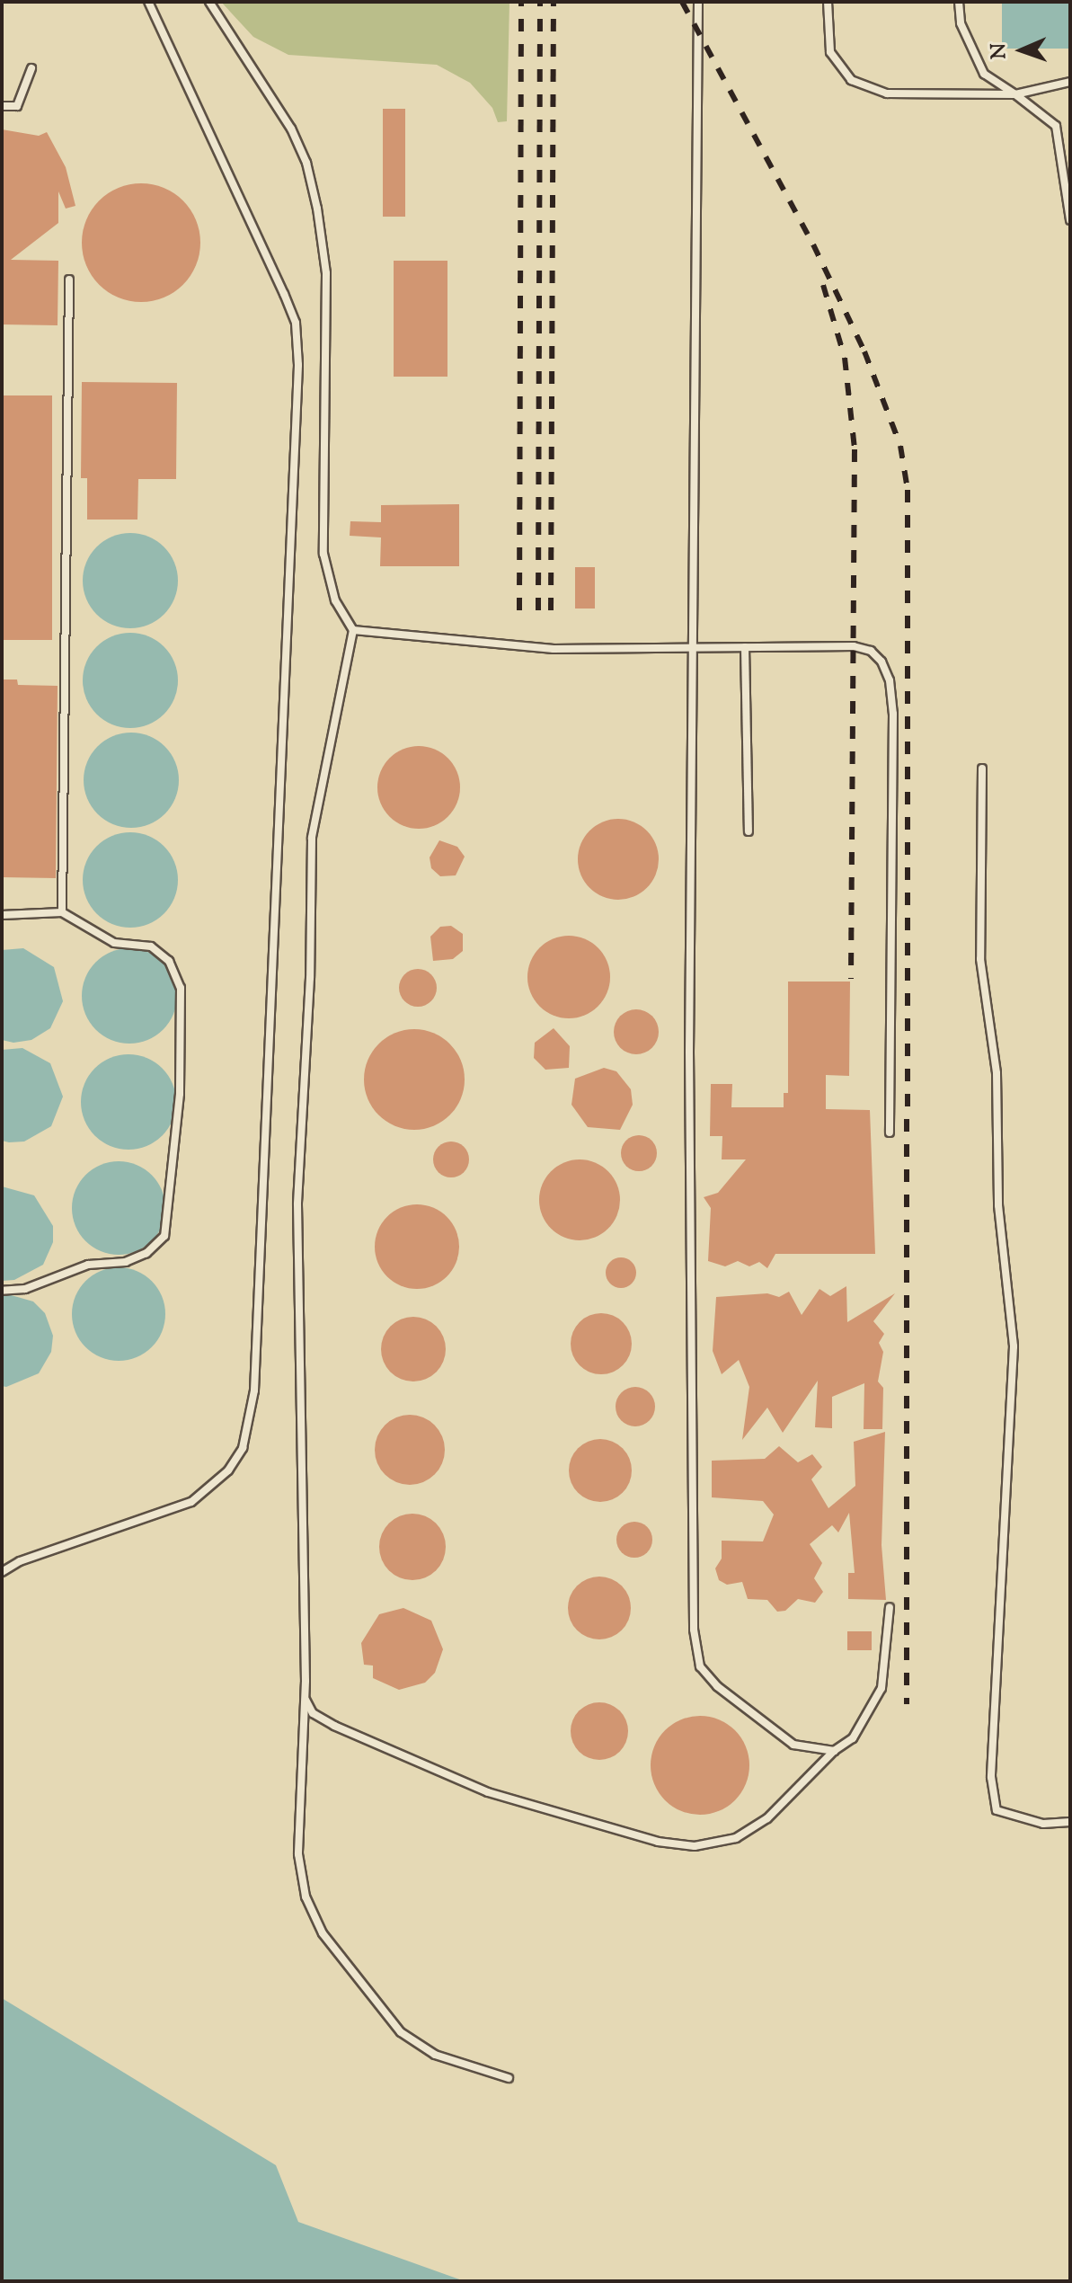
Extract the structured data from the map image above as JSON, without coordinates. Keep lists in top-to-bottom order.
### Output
{
  "north": "left"
}
